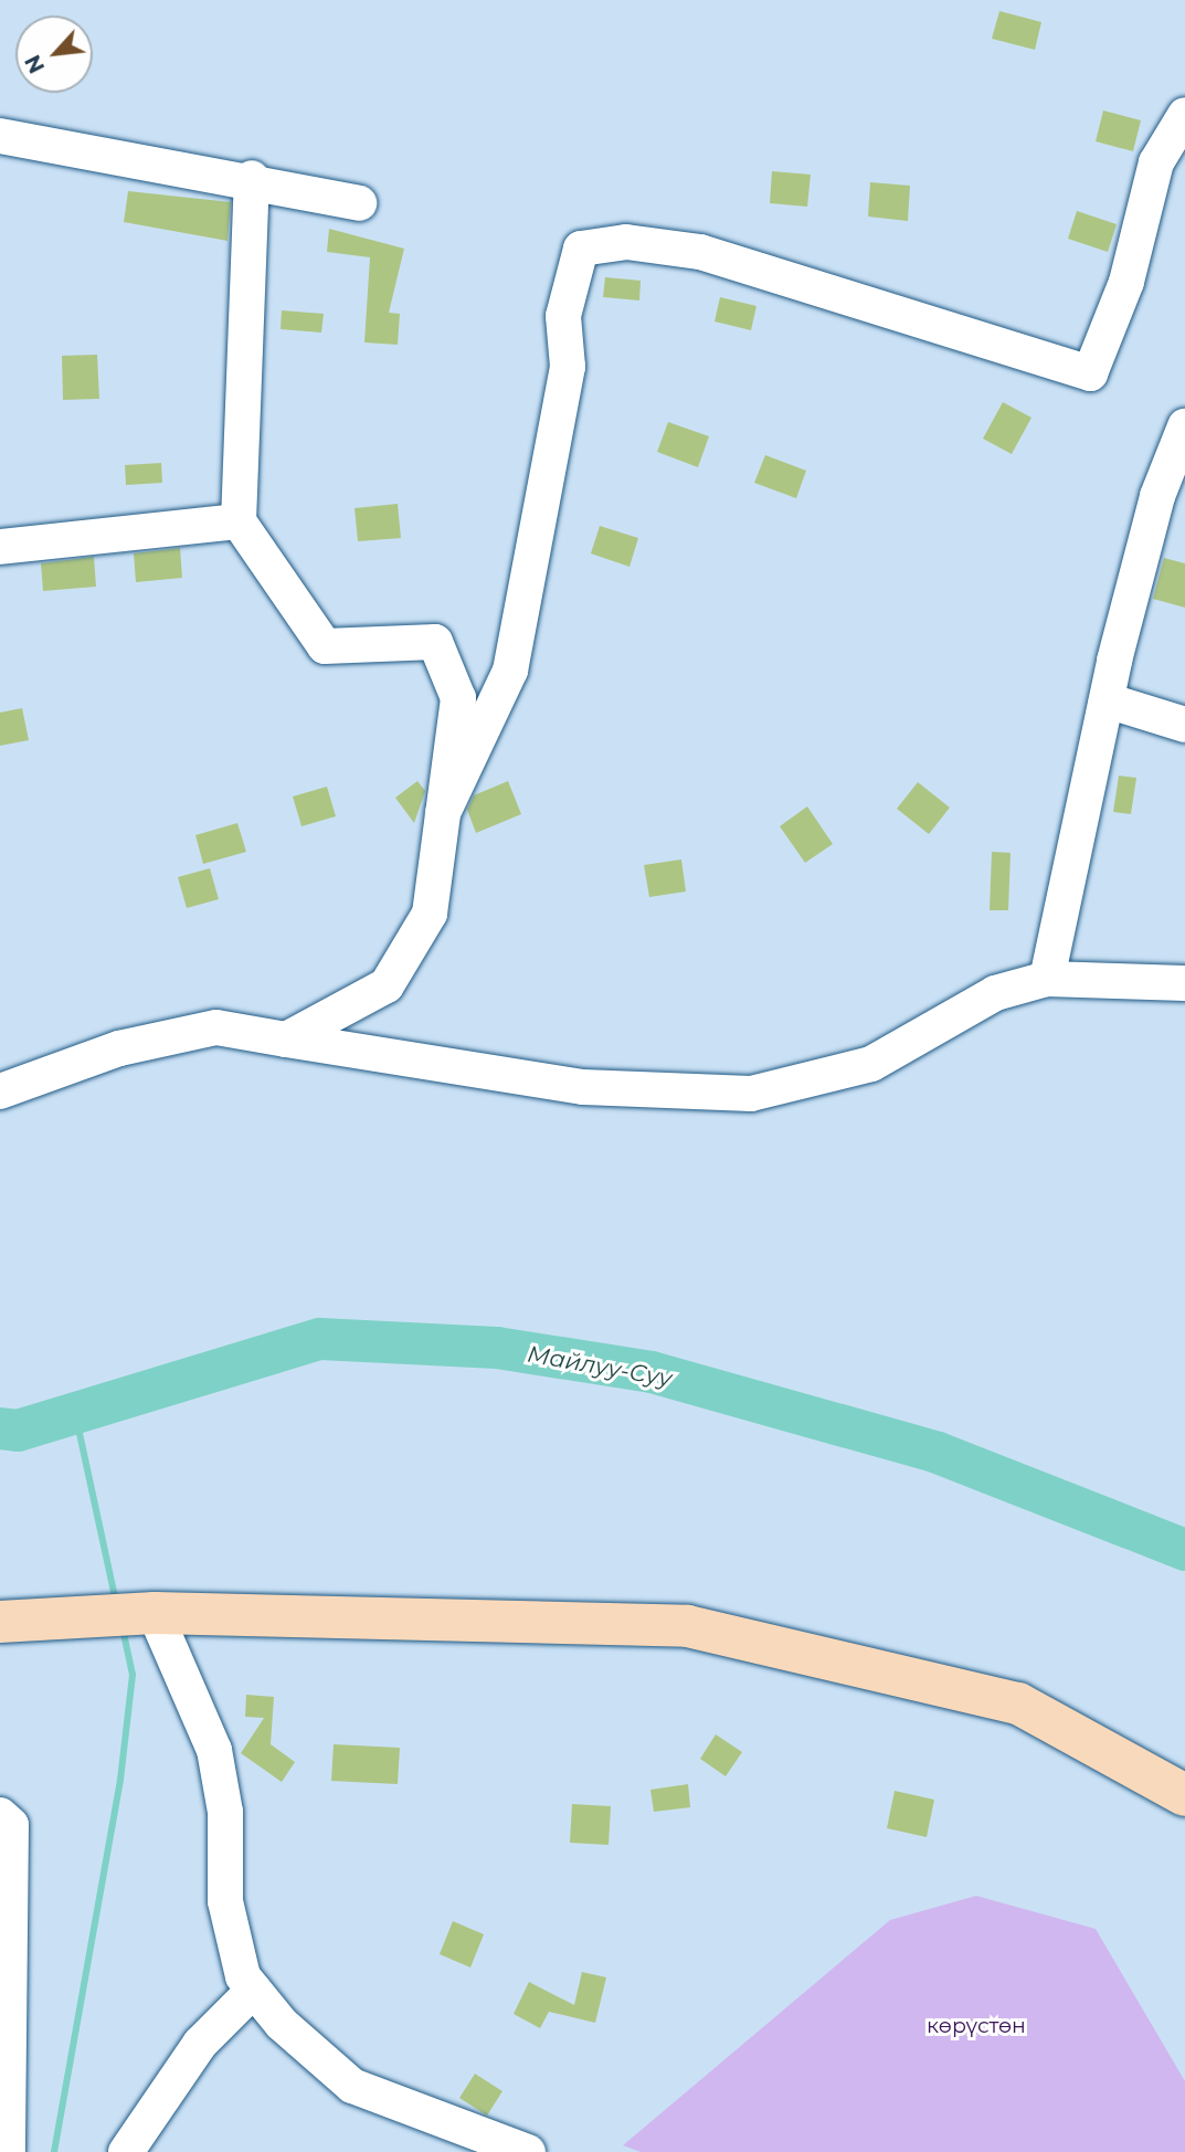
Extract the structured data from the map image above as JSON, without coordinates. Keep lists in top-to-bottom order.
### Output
{
  "water": ["Майлуу-Суу"],
  "parks": ["көрүстөн"],
  "north": "bottom left"
}
